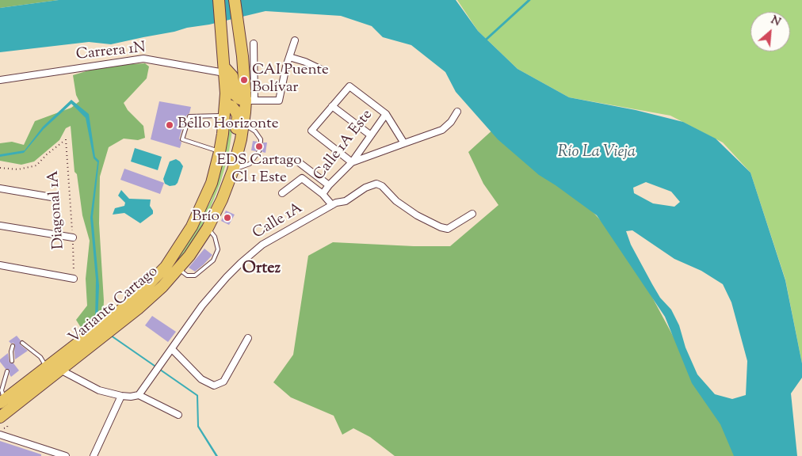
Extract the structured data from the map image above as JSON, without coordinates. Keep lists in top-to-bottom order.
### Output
{
  "streets": {
    "highway": ["Variante Cartago"],
    "street": [
      "Carrera 1N",
      "Calle 1A Este",
      "Diagonal 1A",
      "Calle 1A"
    ]
  },
  "crossings": [
    ["Carrera 1N", "Variante Cartago"]
  ],
  "districts": ["Ortez"],
  "water": ["Río La Vieja"],
  "places": [
    "CAI Puente Bolívar",
    "Bello Horizonte",
    "EDS Cartago Cl 1 Este",
    "Brío"
  ],
  "north": "top right"
}
